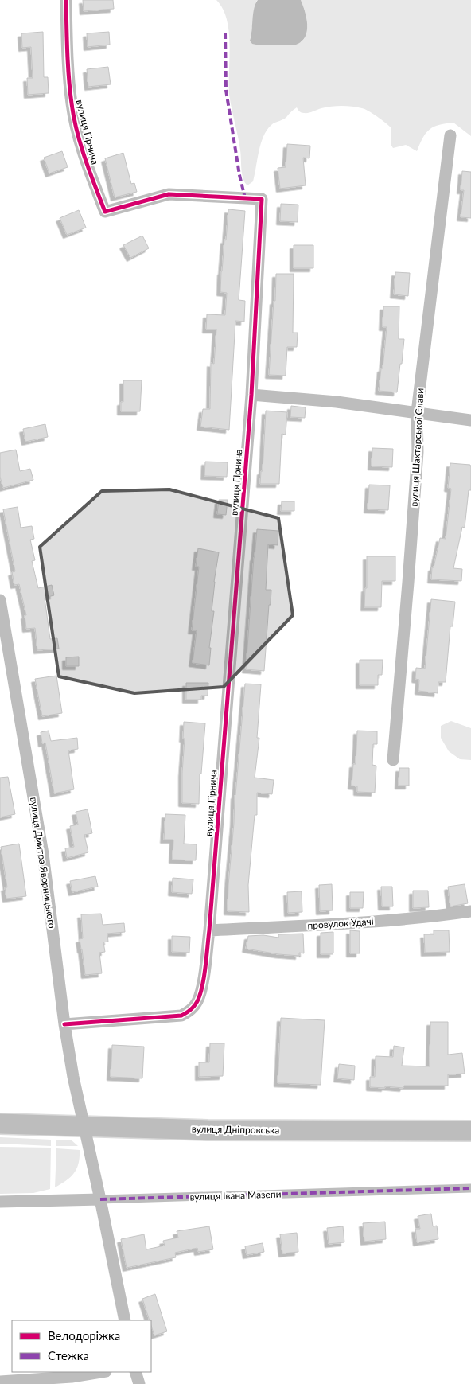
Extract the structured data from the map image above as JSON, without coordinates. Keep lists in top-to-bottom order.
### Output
{
  "streets": {
    "highway": ["вулиця Дніпровська"],
    "street": [
      "вулиця Гірнича",
      "вулиця Шахтарської Слави",
      "вулиця Дмитра Яворницького",
      "провулок Удачі",
      "вулиця Івана Мазепи"
    ]
  },
  "crossings": [
    ["вулиця Гірнича", "вулиця Дмитра Яворницького"],
    ["вулиця Гірнича", "провулок Удачі"],
    ["вулиця Дмитра Яворницького", "вулиця Дніпровська"],
    ["вулиця Дмитра Яворницького", "вулиця Івана Мазепи"]
  ],
  "legend": ["Велодоріжка", "Стежка"]
}
